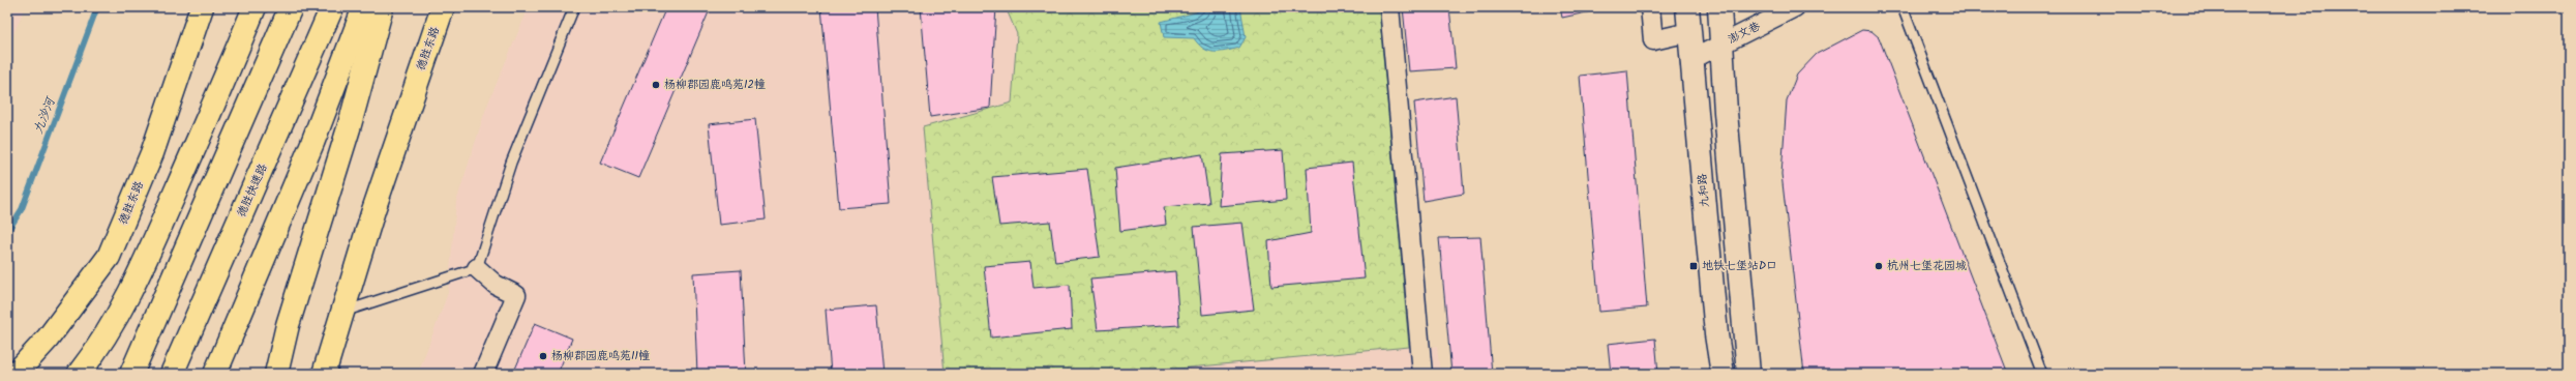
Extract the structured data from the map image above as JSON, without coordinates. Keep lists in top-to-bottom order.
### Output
{
  "streets": {
    "main road": ["德胜东路", "德胜快速路"],
    "street": ["澎文巷", "九和路"]
  },
  "crossings": [
    ["澎文巷", "九和路"]
  ],
  "water": ["九沙河"],
  "places": {
    "other": ["杨柳郡园鹿鸣苑12幢", "杭州七堡花园城", "杨柳郡园鹿鸣苑11幢"],
    "transit": ["地铁七堡站D口"]
  }
}
